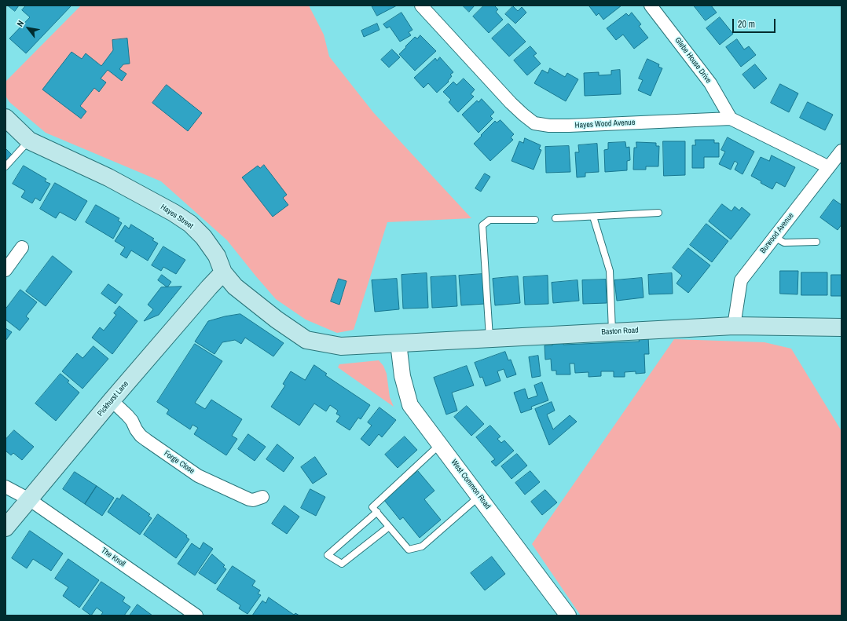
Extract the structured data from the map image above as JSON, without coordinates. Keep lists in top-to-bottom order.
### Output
{
  "streets": {
    "main road": ["Hayes Street", "Baston Road", "Pickhurst Lane"],
    "street": [
      "Glebe House Drive",
      "Hayes Wood Avenue",
      "Burwood Avenue",
      "Forge Close",
      "West Common Road",
      "The Knoll"
    ]
  },
  "crossings": [
    ["Glebe House Drive", "Hayes Wood Avenue"],
    ["Hayes Wood Avenue", "Burwood Avenue"],
    ["Hayes Street", "Baston Road"],
    ["Hayes Street", "Pickhurst Lane"],
    ["Hayes Street", "West Common Road"],
    ["Burwood Avenue", "Baston Road"],
    ["Baston Road", "West Common Road"],
    ["Pickhurst Lane", "Forge Close"],
    ["Pickhurst Lane", "The Knoll"]
  ],
  "scale_bar": "20 m",
  "north": "top left"
}
